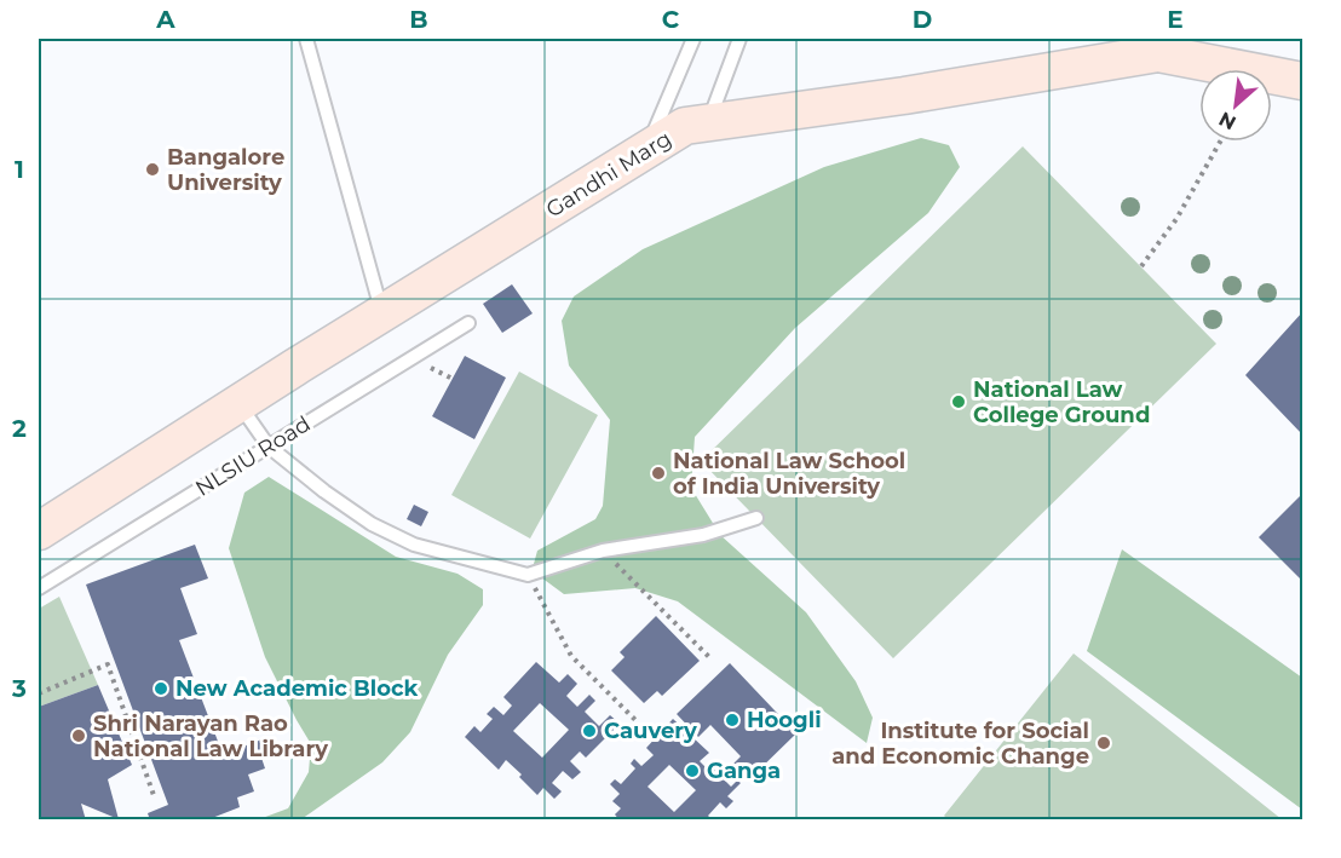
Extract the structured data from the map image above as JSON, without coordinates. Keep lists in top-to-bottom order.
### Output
{
  "streets": {
    "main road": ["Gandhi Marg"],
    "lane": ["NLSIU Road"]
  },
  "places": [
    "Bangalore University",
    "National Law College Ground",
    "National Law School of India University",
    "New Academic Block",
    "Hoogli",
    "Cauvery",
    "Shri Narayan Rao National Law Library",
    "Institute for Social and Economic Change",
    "Ganga"
  ],
  "north": "bottom left",
  "grid": {
    "columns": [
      "A",
      "B",
      "C",
      "D",
      "E"
    ],
    "rows": ["1", "2", "3"]
  }
}
